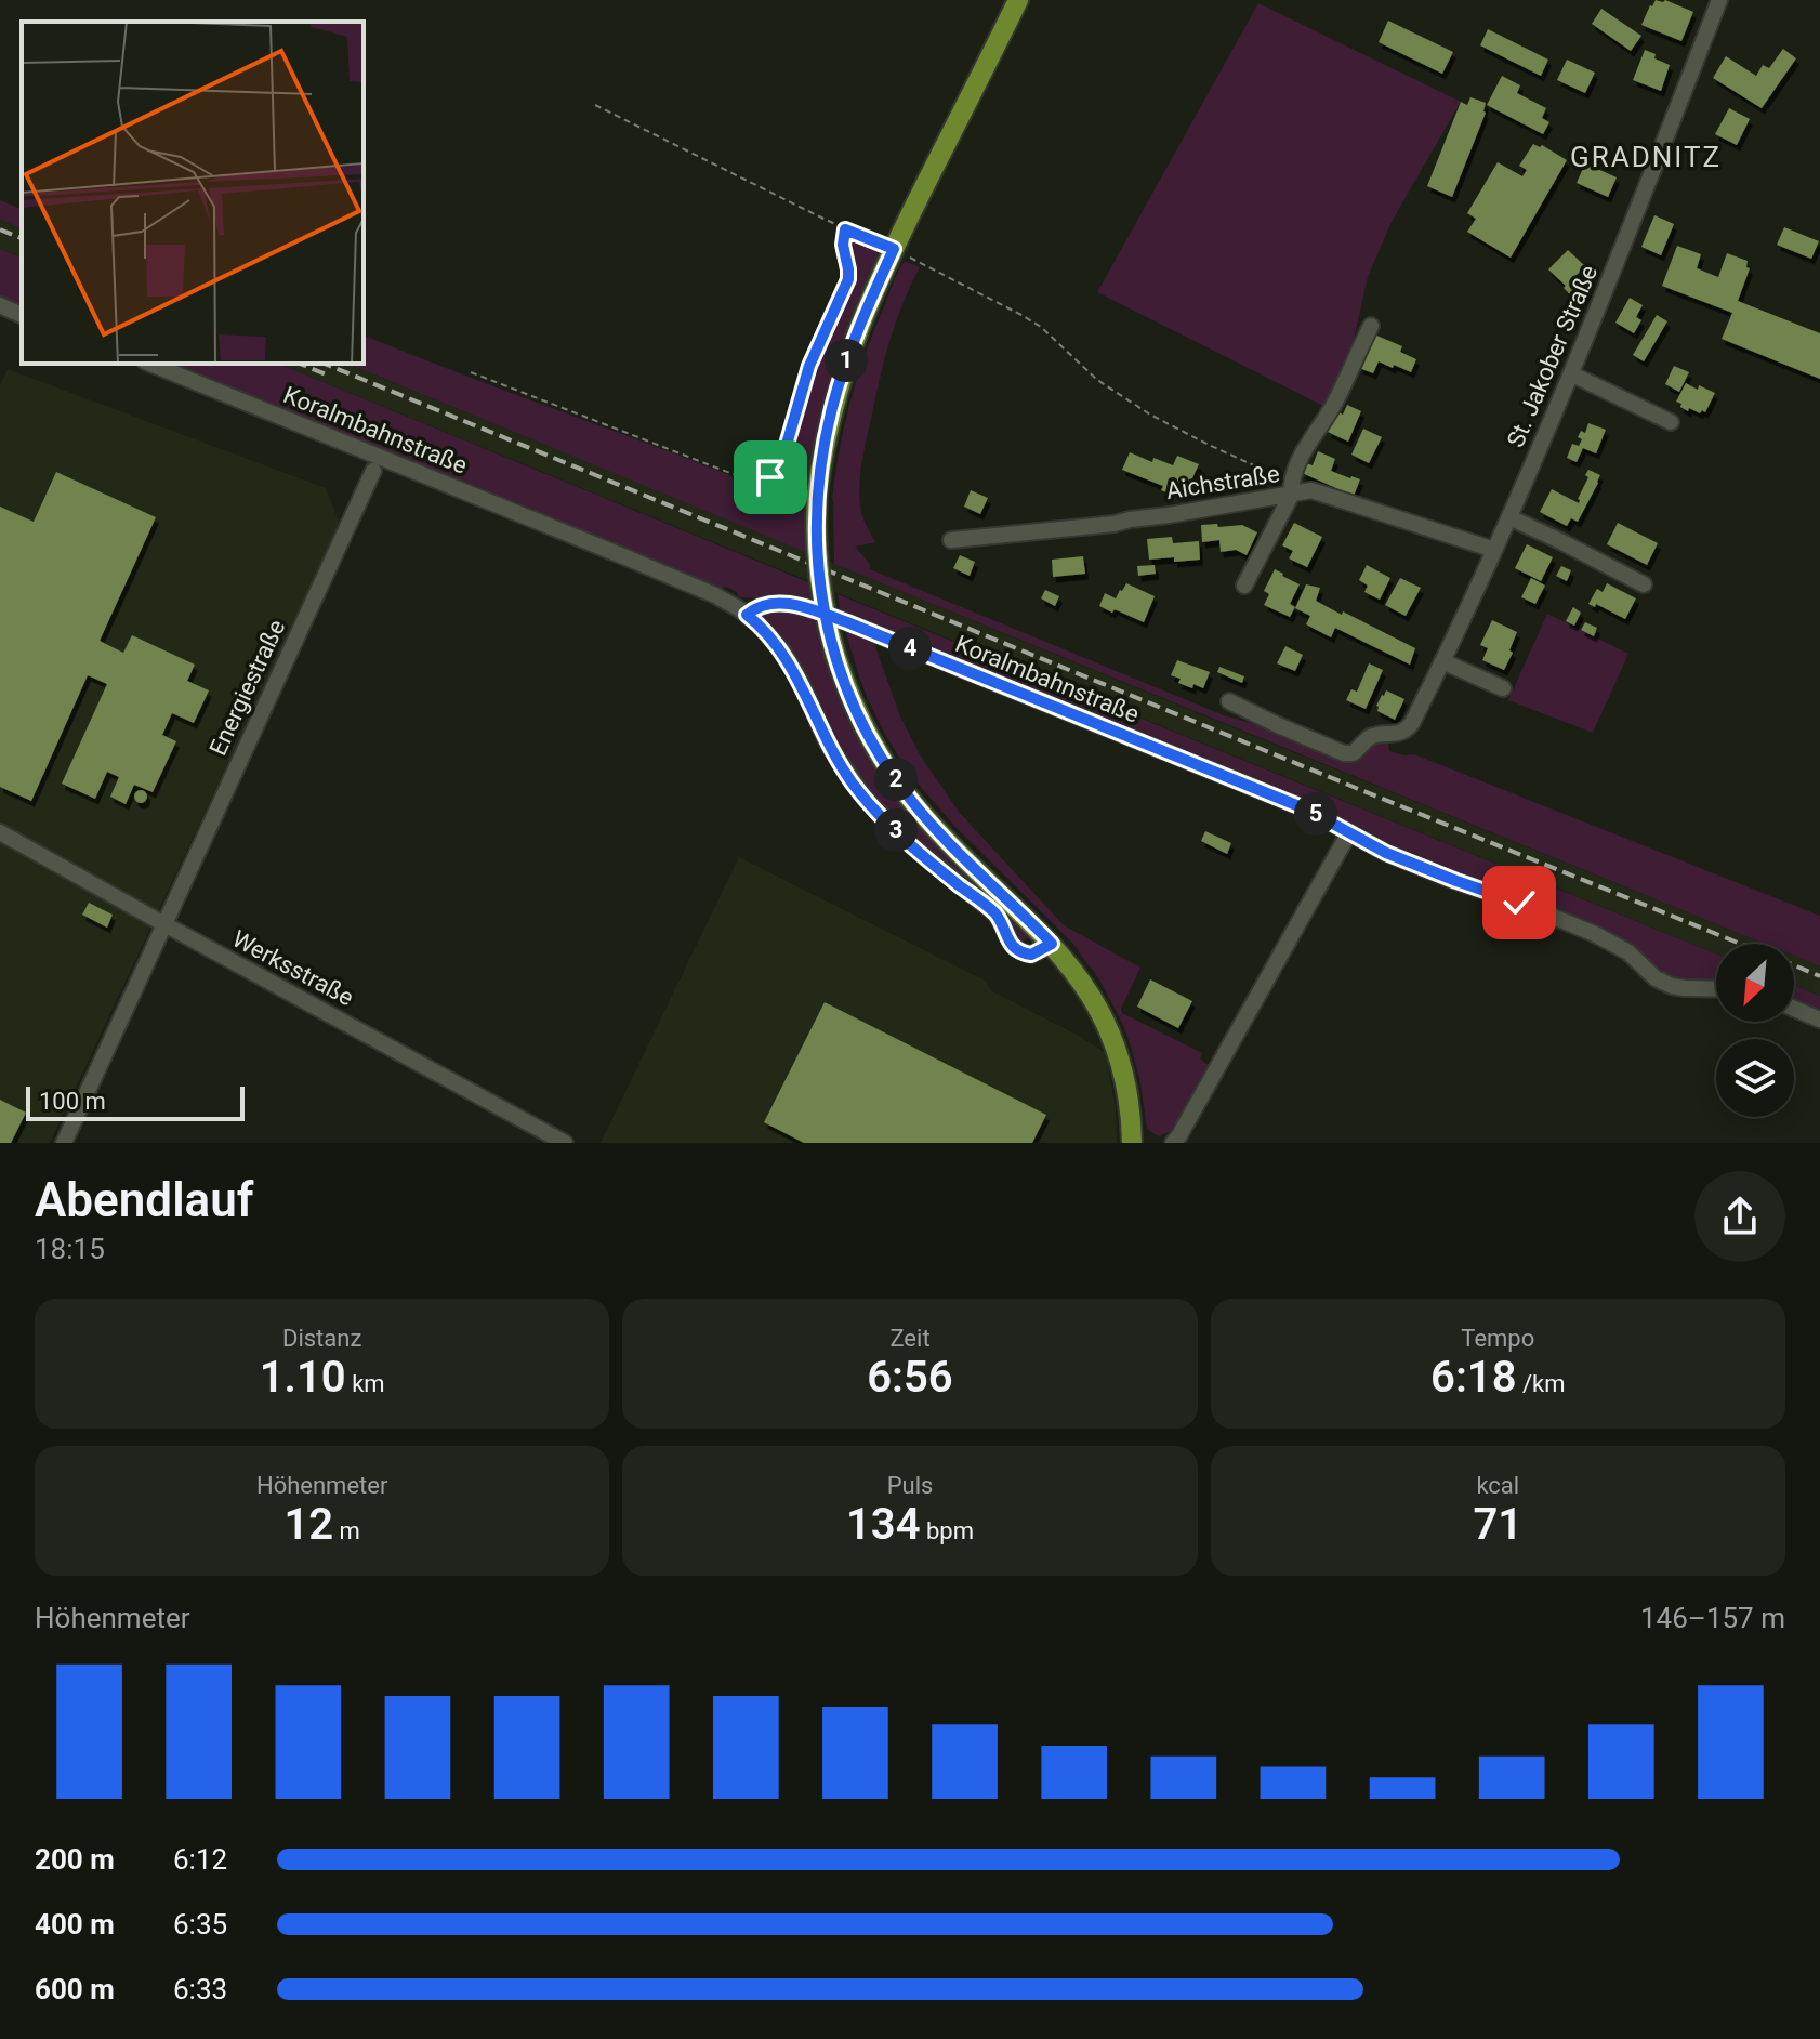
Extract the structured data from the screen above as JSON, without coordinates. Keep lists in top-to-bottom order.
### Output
{
  "streets": {
    "street": [
      "St. Jakober Straße",
      "Koralmbahnstraße",
      "Aichstraße",
      "Energiestraße",
      "Werksstraße"
    ]
  },
  "crossings": [
    ["St. Jakober Straße", "Aichstraße"],
    ["Energiestraße", "Werksstraße"]
  ],
  "districts": ["GRADNITZ"],
  "scale_bar": "100 m",
  "north": "bottom left",
  "page": {
    "pins": [
      "1",
      "4",
      "2",
      "5",
      "3"
    ],
    "scale": "100 m",
    "heading": ["Abendlauf", "18:15"],
    "stats": [
      ["Distanz", "1.10 km"],
      ["Zeit", "6:56"],
      ["Tempo", "6:18 /km"],
      ["Höhenmeter", "12 m"],
      ["Puls", "134 bpm"],
      ["kcal", "71"]
    ],
    "chart": ["Höhenmeter", "146–157 m"],
    "list": [
      {
        "name": "200 m",
        "note": "6:12"
      },
      {
        "name": "400 m",
        "note": "6:35"
      },
      {
        "name": "600 m",
        "note": "6:33"
      }
    ]
  }
}
